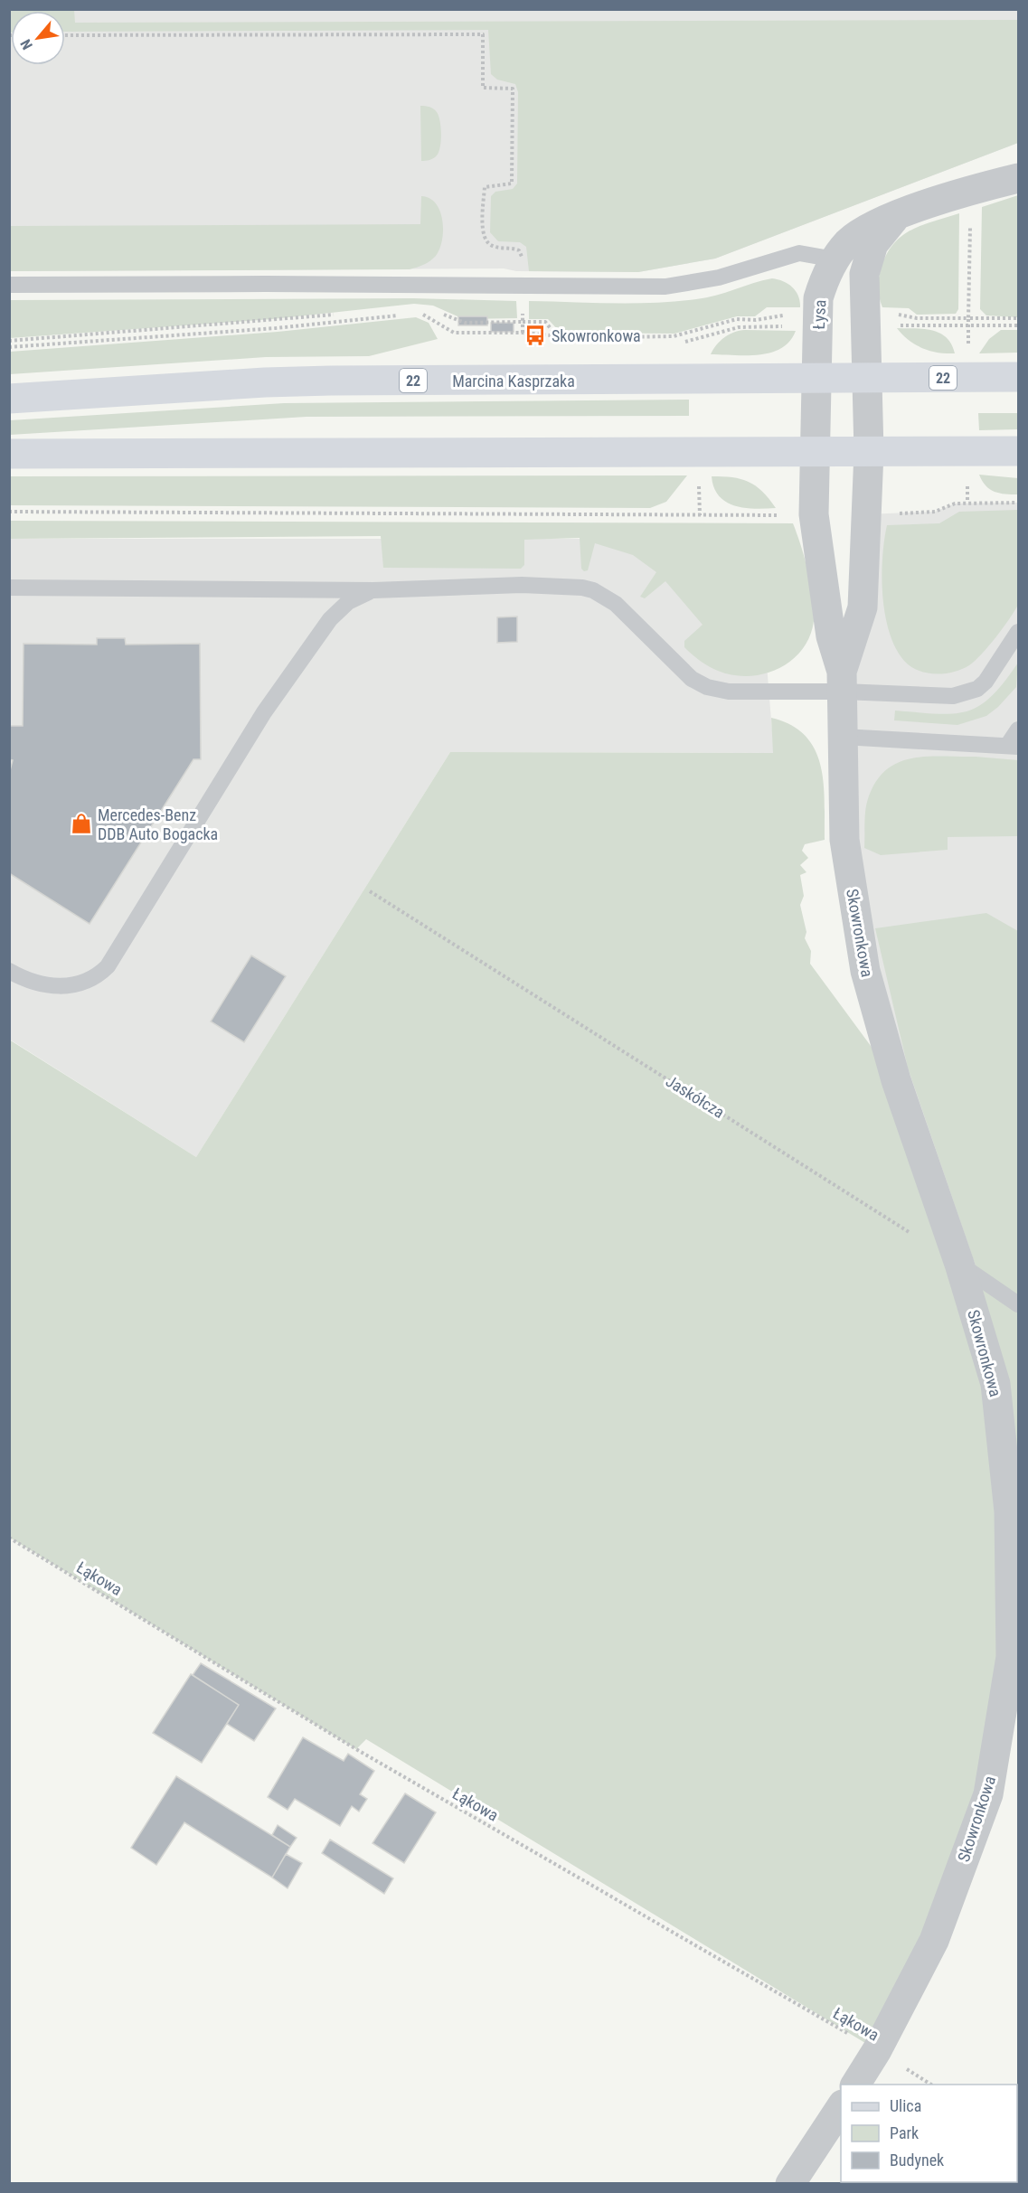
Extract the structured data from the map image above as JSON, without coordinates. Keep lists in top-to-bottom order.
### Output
{
  "streets": {
    "main road": ["22", "Marcina Kasprzaka"],
    "street": ["Łysa", "Skowronkowa"],
    "path": ["Jaskółcza", "Łąkowa"]
  },
  "crossings": [
    ["Łysa", "Marcina Kasprzaka"],
    ["Łysa", "Skowronkowa"],
    ["Marcina Kasprzaka", "Skowronkowa"],
    ["Skowronkowa", "Łąkowa"]
  ],
  "places": {
    "bus stop": ["Skowronkowa"],
    "shop": ["Mercedes-Benz DDB Auto Bogacka"]
  },
  "legend": ["Ulica", "Park", "Budynek"],
  "north": "bottom left"
}
